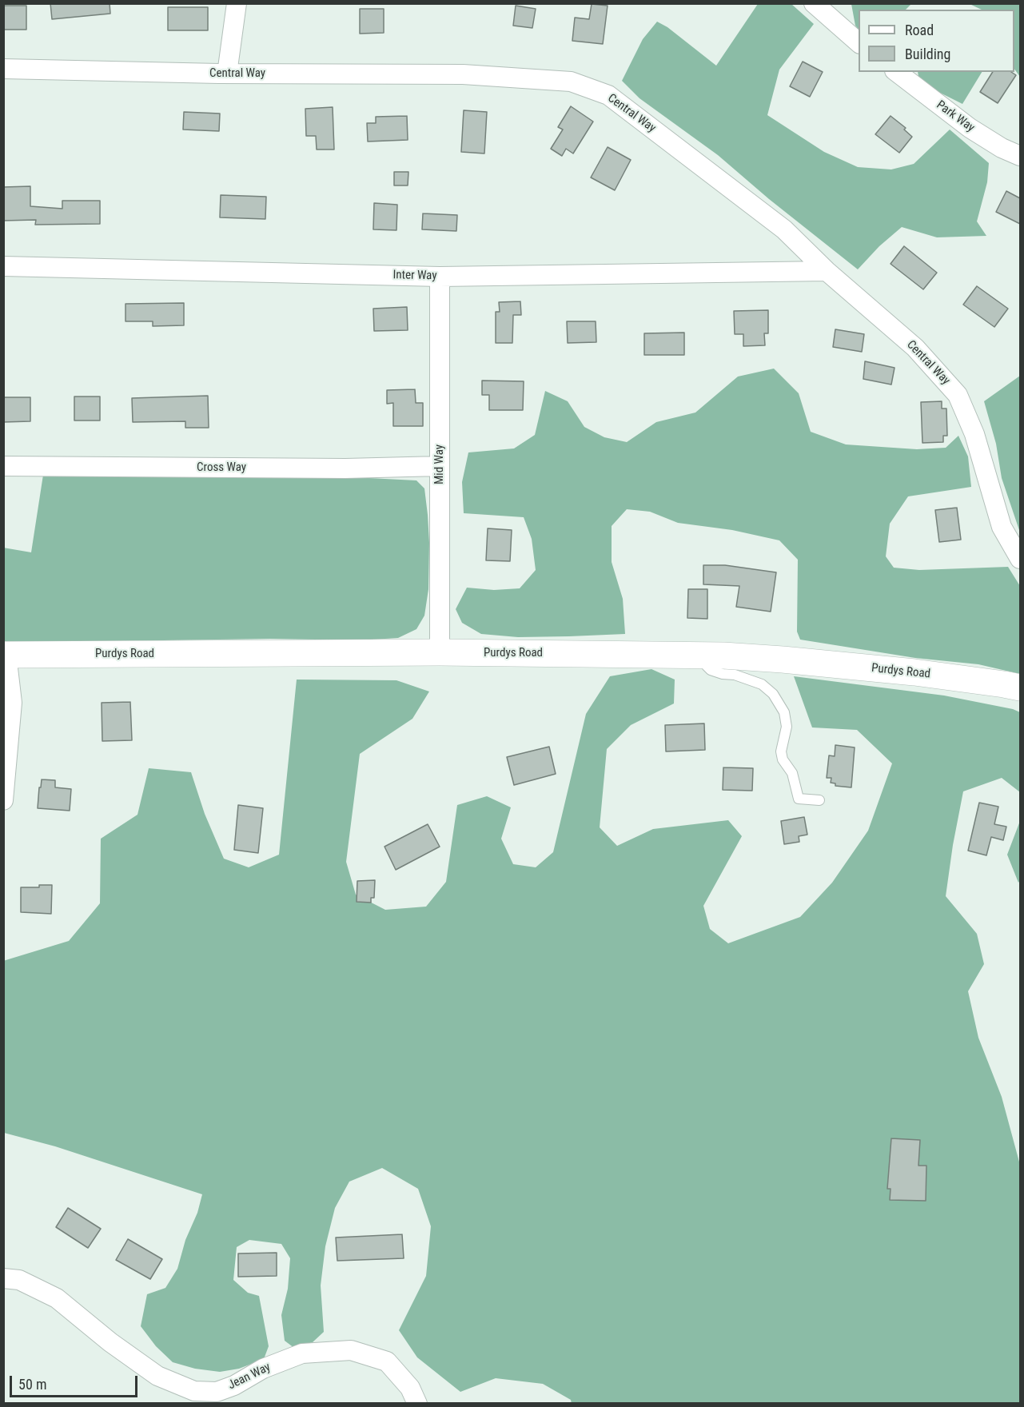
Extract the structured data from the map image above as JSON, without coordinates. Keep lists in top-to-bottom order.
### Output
{
  "streets": {
    "main road": ["Purdys Road"],
    "street": [
      "Central Way",
      "Park Way",
      "Inter Way",
      "Mid Way",
      "Cross Way",
      "Jean Way"
    ]
  },
  "crossings": [
    ["Central Way", "Inter Way"],
    ["Inter Way", "Mid Way"],
    ["Mid Way", "Cross Way"],
    ["Mid Way", "Purdys Road"]
  ],
  "legend": ["Road", "Building"],
  "scale_bar": "50 m"
}
